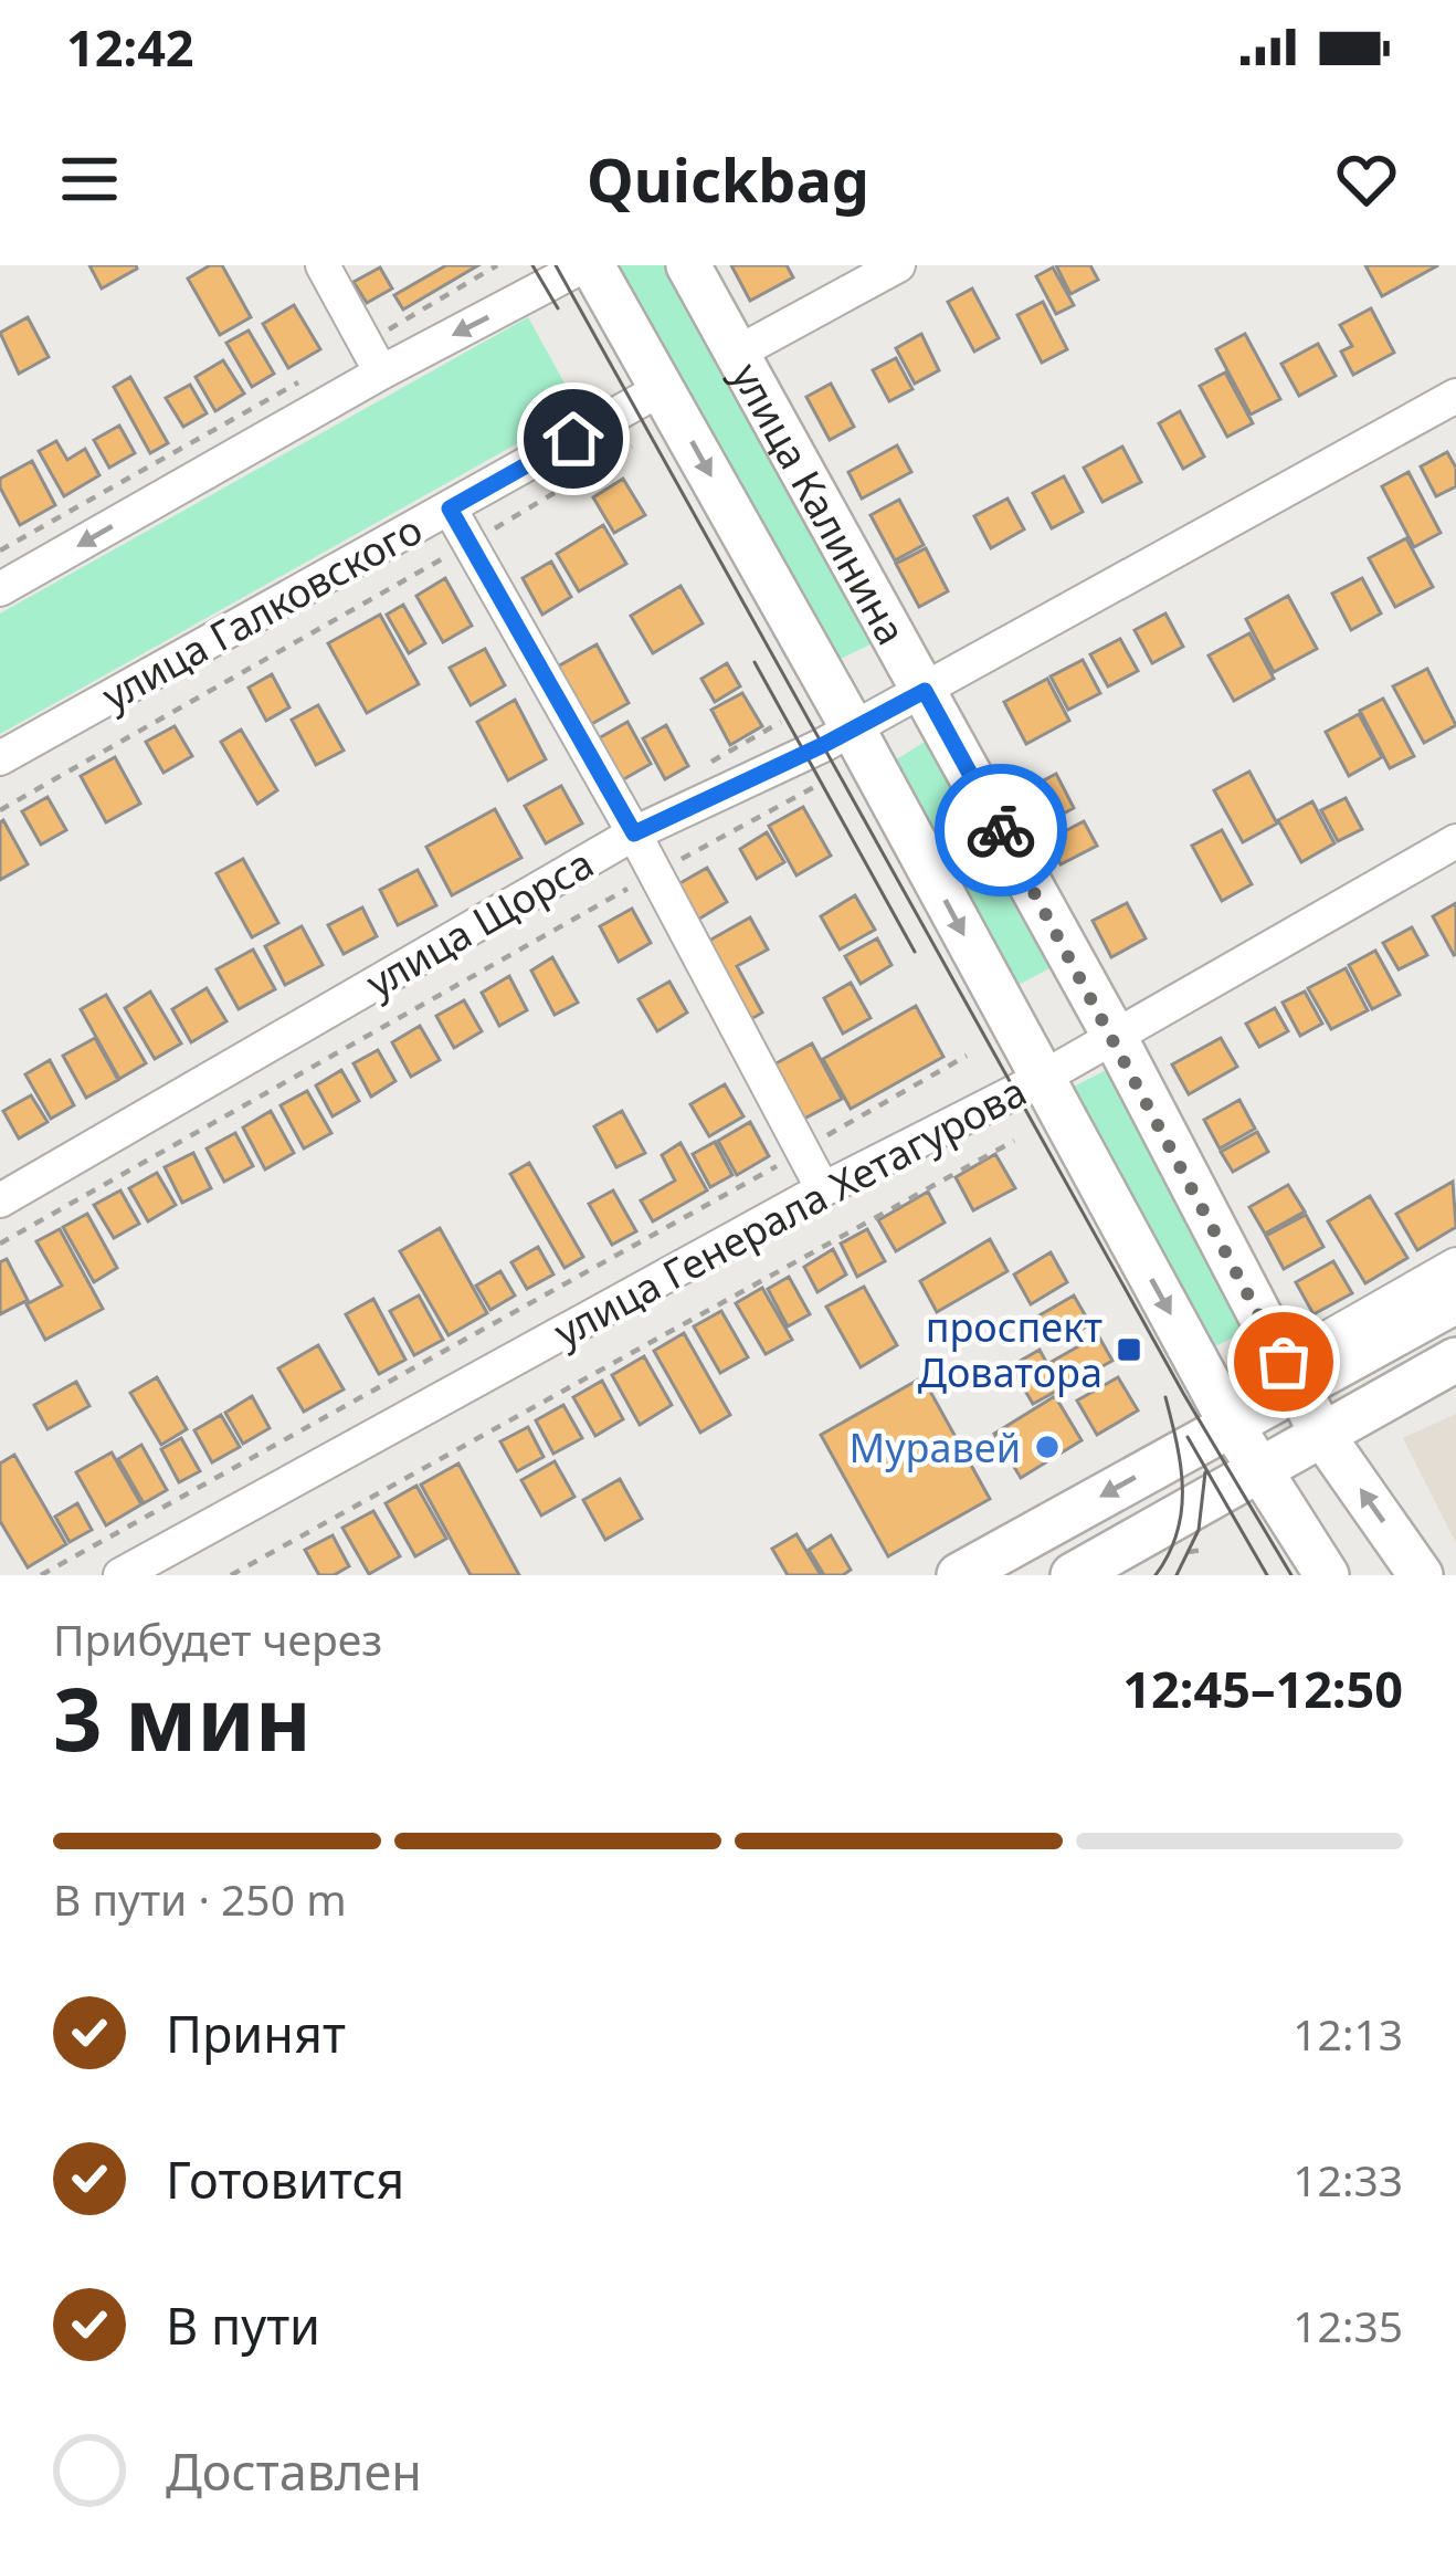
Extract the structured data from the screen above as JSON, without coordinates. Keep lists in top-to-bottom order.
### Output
{
  "streets": {
    "main road": ["улица Калинина"],
    "street": ["улица Галковского", "улица Щорса", "улица Генерала Хетагурова"]
  },
  "crossings": [
    ["улица Калинина", "улица Галковского"],
    ["улица Калинина", "улица Щорса"],
    ["улица Калинина", "улица Генерала Хетагурова"]
  ],
  "places": {
    "transit": ["проспект Доватора"],
    "other": ["Муравей"]
  },
  "page": {
    "status": "12:42",
    "header": "Quickbag",
    "heading": ["3 мин", "Прибудет через", "12:45–12:50"],
    "bar": "В пути · 250 m",
    "list": [
      ["Принят", "12:13"],
      ["Готовится", "12:33"],
      ["В пути", "12:35"],
      "Доставлен"
    ]
  }
}
